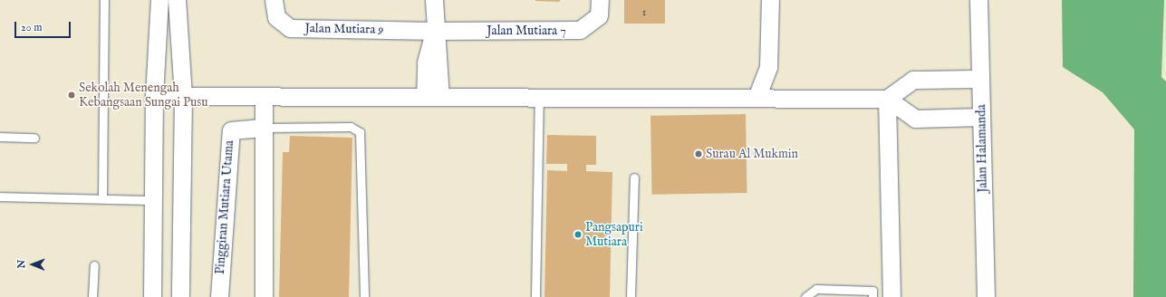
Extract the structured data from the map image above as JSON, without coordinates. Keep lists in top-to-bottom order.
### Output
{
  "streets": {
    "street": [
      "Jalan Mutiara 9",
      "Jalan Mutiara 7",
      "Jalan Halamanda",
      "Pinggiran Mutiara Utama"
    ]
  },
  "crossings": [
    ["Jalan Mutiara 9", "Jalan Mutiara 7"]
  ],
  "places": ["Sekolah Menengah Kebangsaan Sungai Pusu", "Surau Al Mukmin", "Pangsapuri Mutiara"],
  "house_numbers": ["1"],
  "scale_bar": "20 m",
  "north": "left"
}
